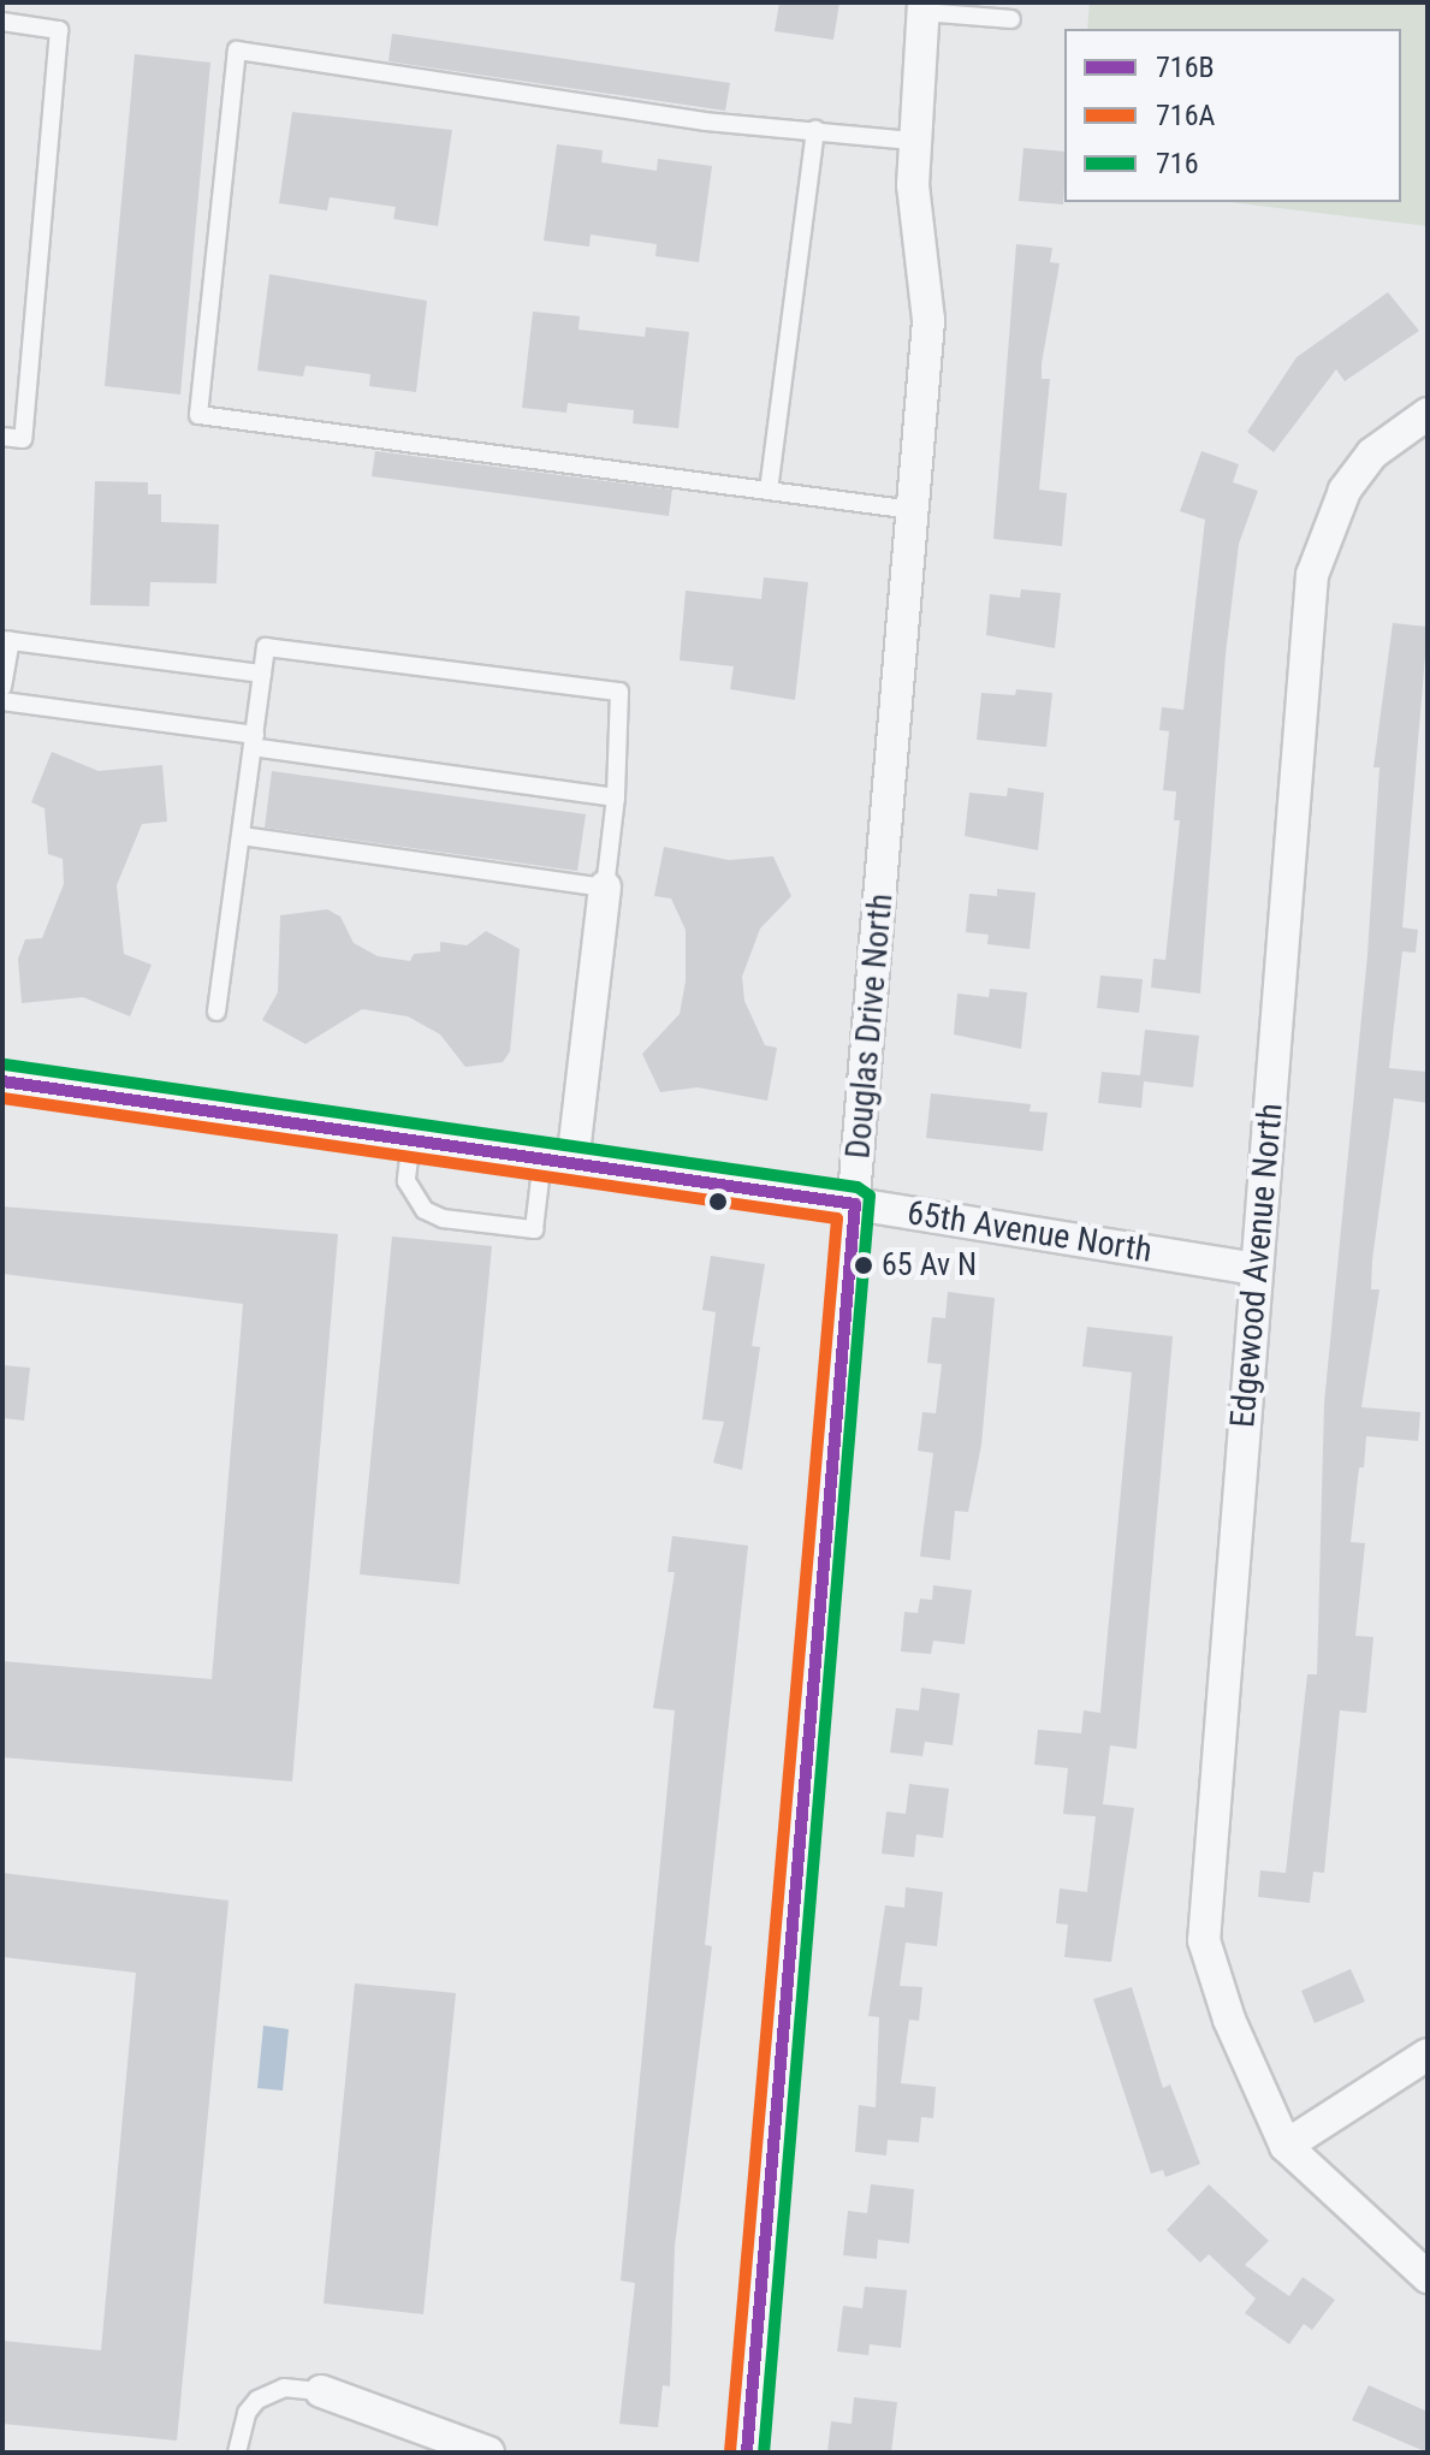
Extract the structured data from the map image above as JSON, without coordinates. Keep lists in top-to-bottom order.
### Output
{
  "streets": {
    "street": ["Douglas Drive North", "65th Avenue North", "Edgewood Avenue North"]
  },
  "crossings": [
    ["Douglas Drive North", "65th Avenue North"],
    ["65th Avenue North", "Edgewood Avenue North"]
  ],
  "places": ["65 Av N"],
  "lines": ["transit line 716", "transit line 716B", "transit line 716A"],
  "legend": ["716B", "716A", "716"]
}
